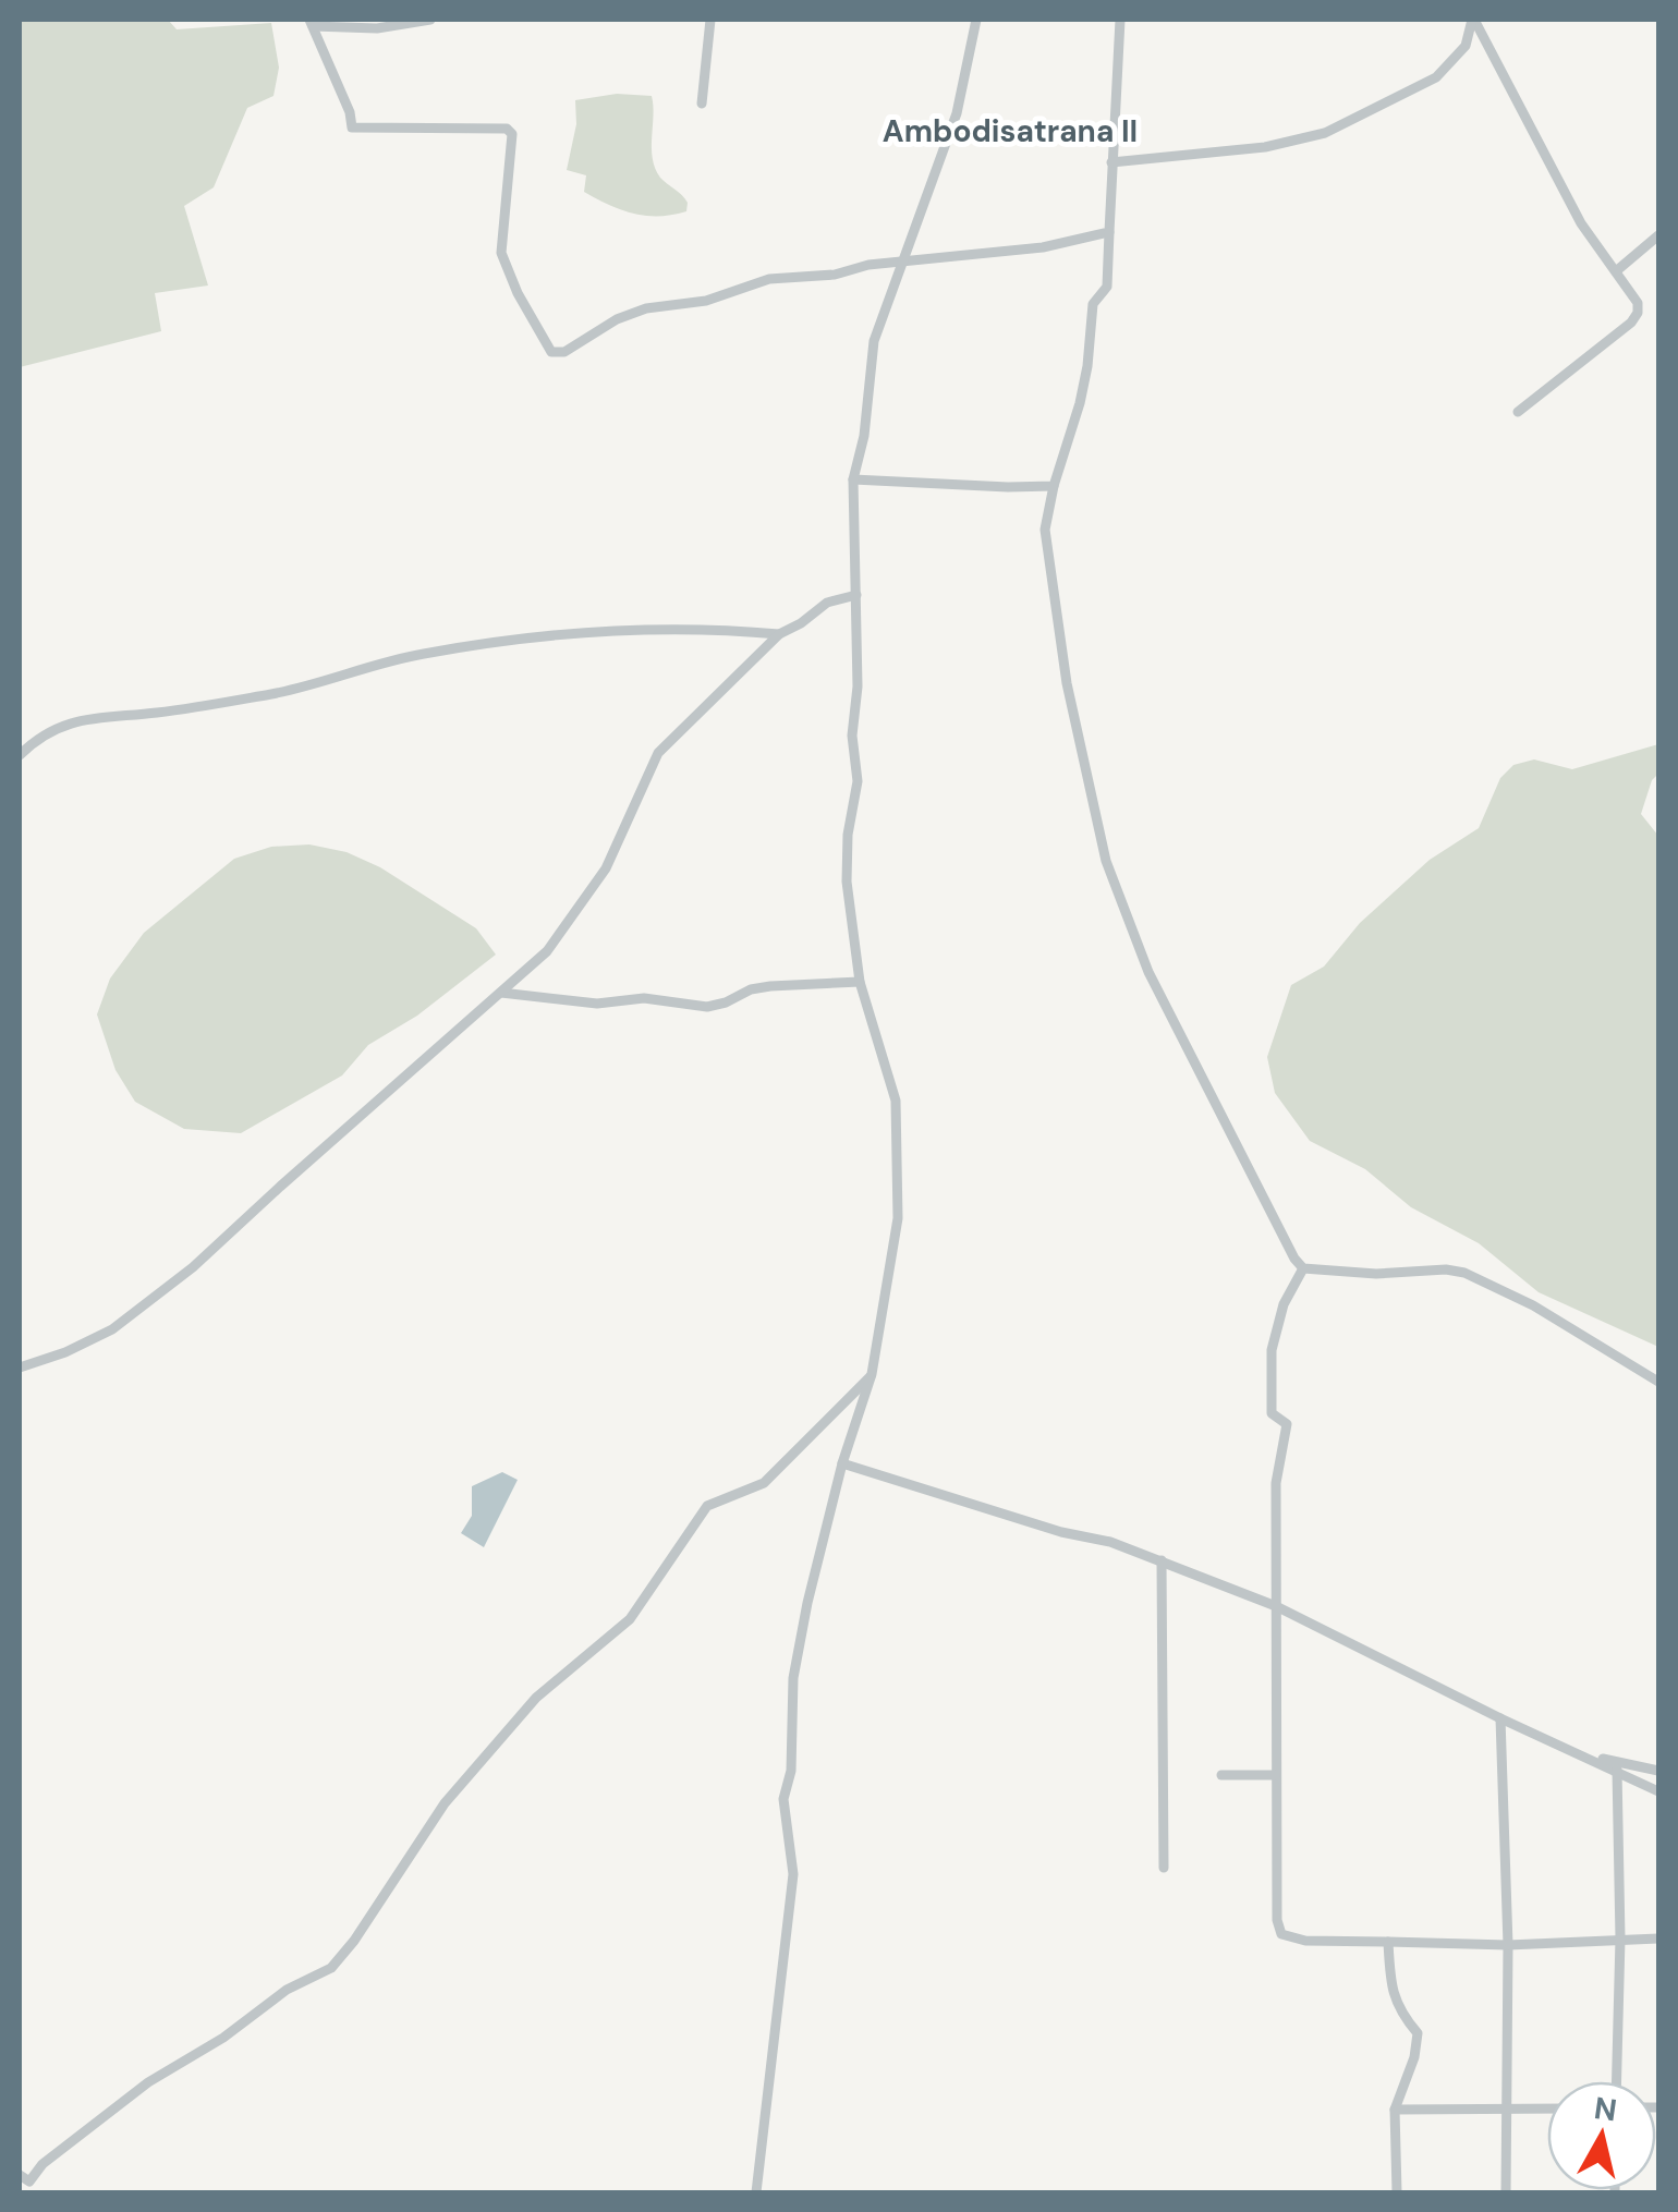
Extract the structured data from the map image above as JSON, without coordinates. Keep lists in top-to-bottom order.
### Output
{
  "districts": ["Ambodisatrana II"],
  "north": "top"
}
